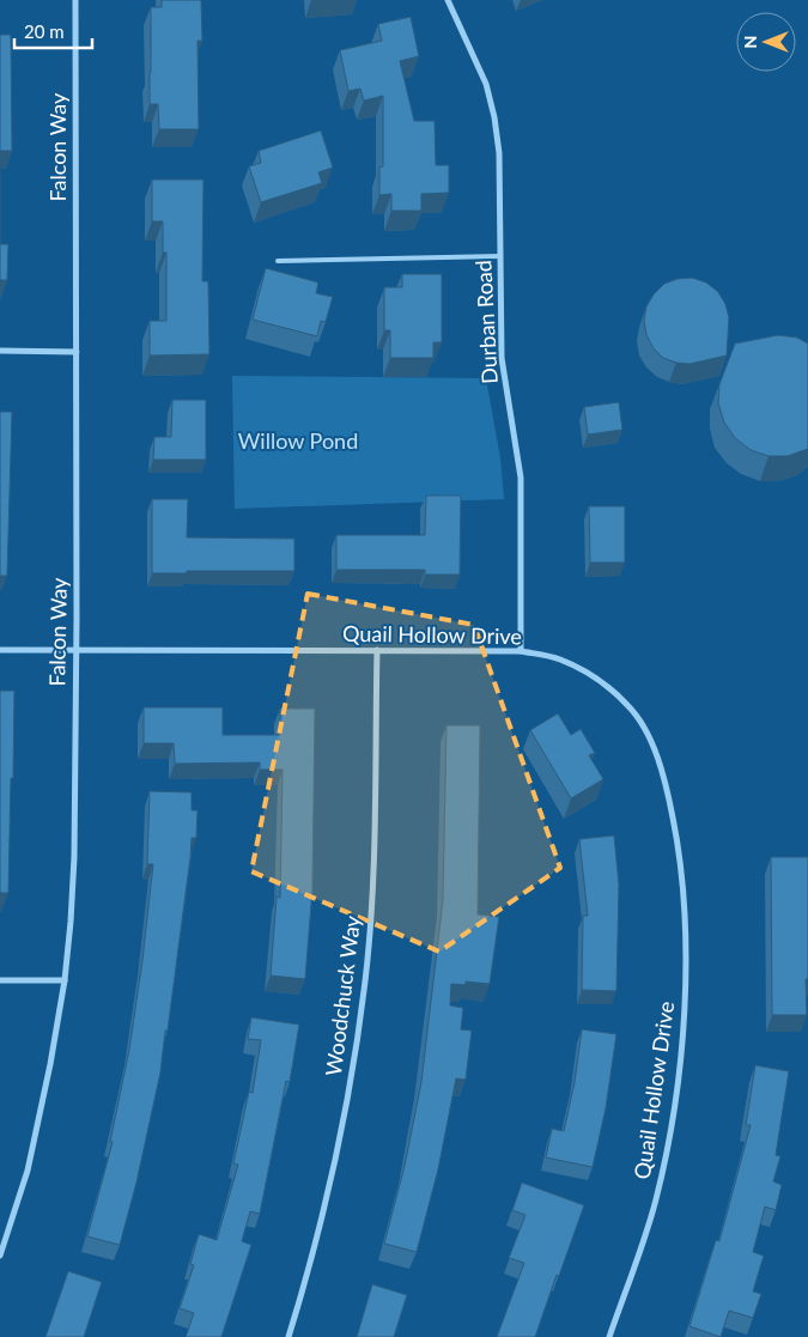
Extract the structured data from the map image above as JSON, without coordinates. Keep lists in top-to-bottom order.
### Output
{
  "streets": {
    "street": [
      "Falcon Way",
      "Durban Road",
      "Quail Hollow Drive",
      "Woodchuck Way"
    ]
  },
  "crossings": [
    ["Falcon Way", "Quail Hollow Drive"],
    ["Durban Road", "Quail Hollow Drive"],
    ["Quail Hollow Drive", "Woodchuck Way"]
  ],
  "parks": ["Willow Pond"],
  "scale_bar": "20 m",
  "north": "left"
}
